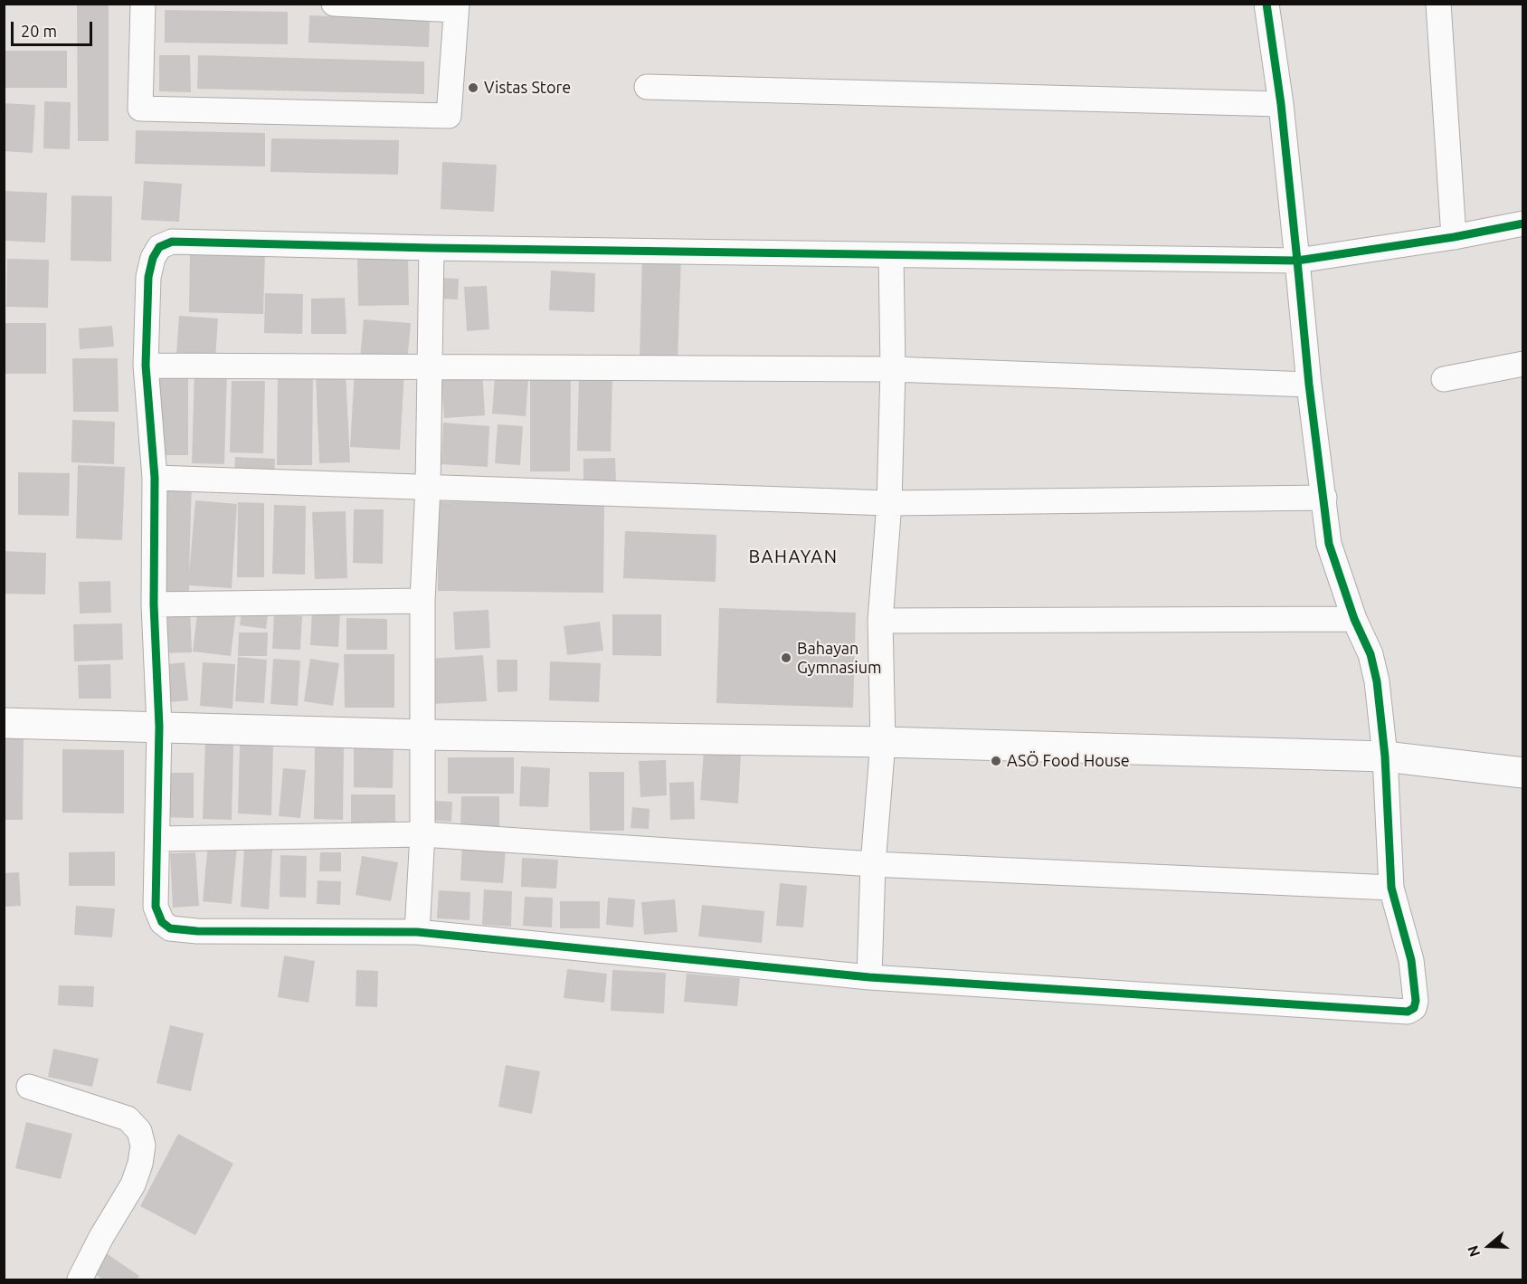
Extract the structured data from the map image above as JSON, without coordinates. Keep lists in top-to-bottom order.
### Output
{
  "districts": ["BAHAYAN"],
  "places": ["Vistas Store", "Bahayan Gymnasium", "ASÖ Food House"],
  "scale_bar": "20 m",
  "north": "left"
}
